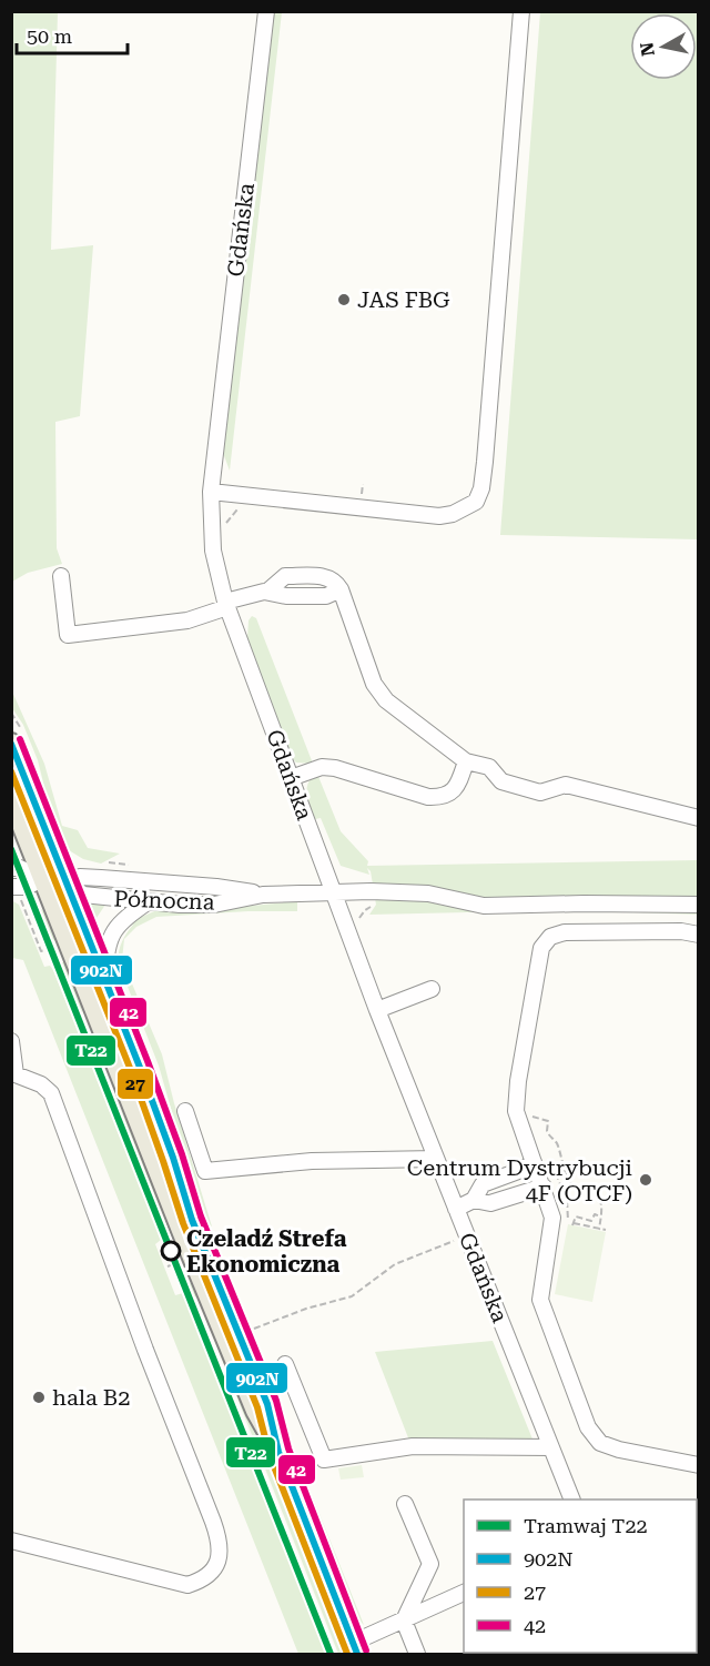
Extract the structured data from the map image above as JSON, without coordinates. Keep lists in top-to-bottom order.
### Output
{
  "streets": {
    "street": ["Gdańska", "Północna"]
  },
  "crossings": [
    ["Gdańska", "Północna"]
  ],
  "places": [
    "JAS FBG",
    "Centrum Dystrybucji 4F (OTCF)",
    "Czeladź Strefa Ekonomiczna",
    "hala B2"
  ],
  "lines": [
    "transit line 42",
    "transit line 902N",
    "transit line 27",
    "tram line T22"
  ],
  "legend": [
    "Tramwaj T22",
    "902N",
    "27",
    "42"
  ],
  "scale_bar": "50 m",
  "north": "left"
}
